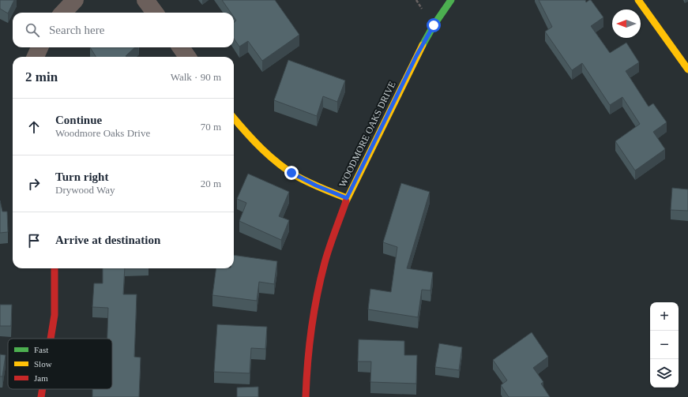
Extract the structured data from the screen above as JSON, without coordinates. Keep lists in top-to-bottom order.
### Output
{
  "streets": {
    "street": ["WOODMORE OAKS DRIVE"]
  },
  "legend": ["Fast", "Slow", "Jam"],
  "north": "left",
  "page": {
    "search": "Search here",
    "heading": ["2 min", "Walk · 90 m"],
    "list": [
      ["Continue", "Woodmore Oaks Drive", "70 m"],
      ["Turn right", "Drywood Way", "20 m"],
      "Arrive at destination"
    ],
    "map_buttons": ["+", "−"]
  }
}
